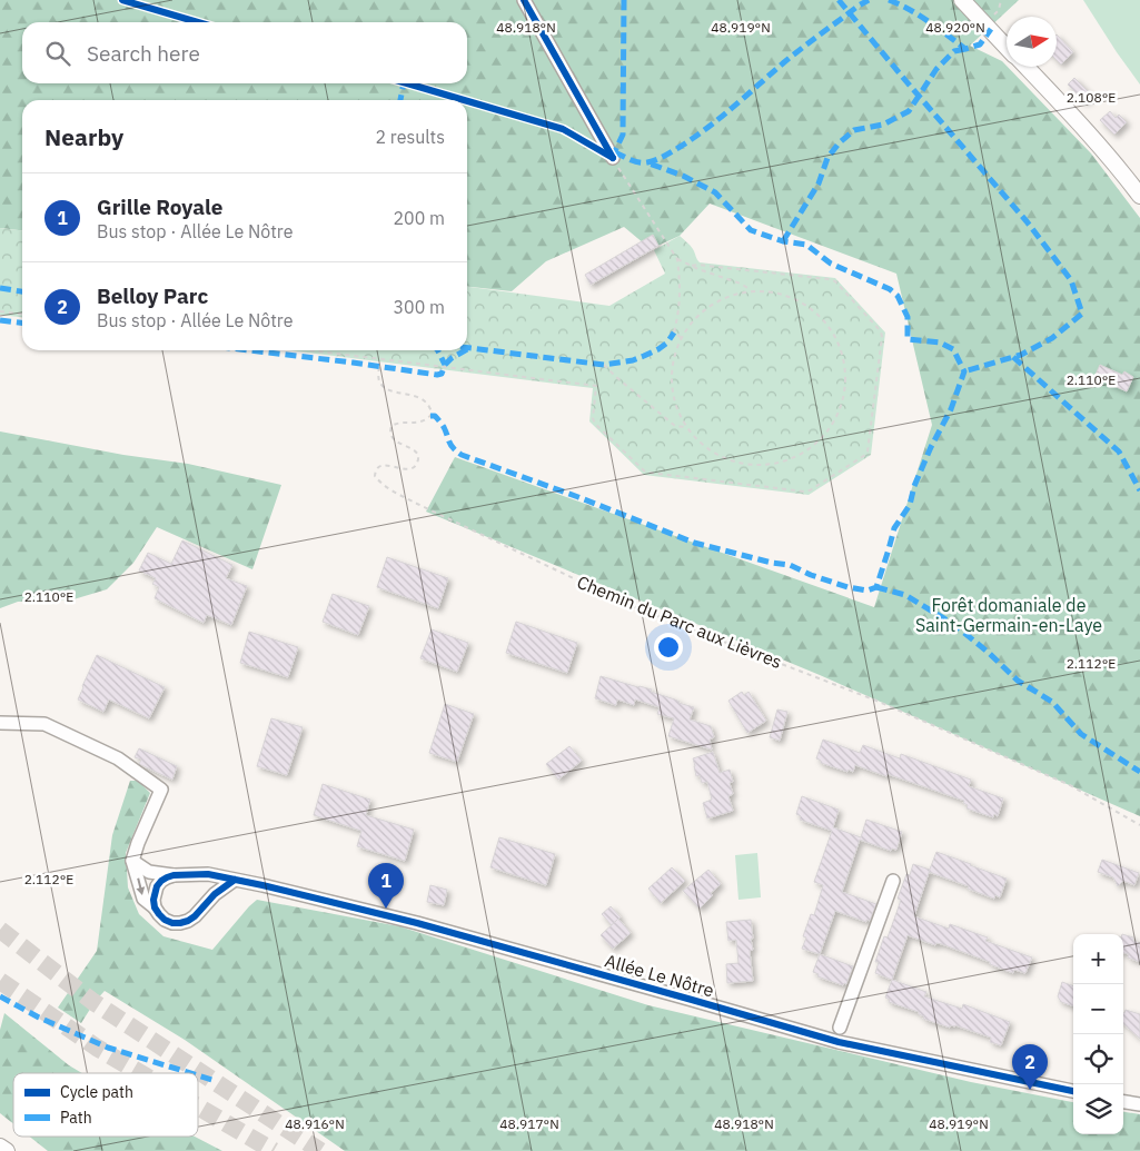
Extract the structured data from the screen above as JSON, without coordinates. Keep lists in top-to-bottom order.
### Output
{
  "streets": {
    "street": ["Allée Le Nôtre"],
    "path": ["Chemin du Parc aux Lièvres"]
  },
  "parks": ["Forêt domaniale de Saint-Germain-en-Laye"],
  "legend": ["Cycle path", "Path"],
  "north": "right",
  "page": {
    "search": "Search here",
    "heading": ["Nearby", "2 results"],
    "list": [
      {
        "mark": "1",
        "name": "Grille Royale",
        "note": "Bus stop · Allée Le Nôtre",
        "value": "200 m"
      },
      {
        "mark": "2",
        "name": "Belloy Parc",
        "note": "Bus stop · Allée Le Nôtre",
        "value": "300 m"
      }
    ],
    "pins": ["1", "2"],
    "map_buttons": ["+", "−"]
  },
  "coordinates": [
    "48.918°N",
    "48.919°N",
    "48.920°N",
    "2.108°E",
    "2.110°E",
    "2.112°E",
    "48.916°N",
    "48.917°N"
  ]
}
